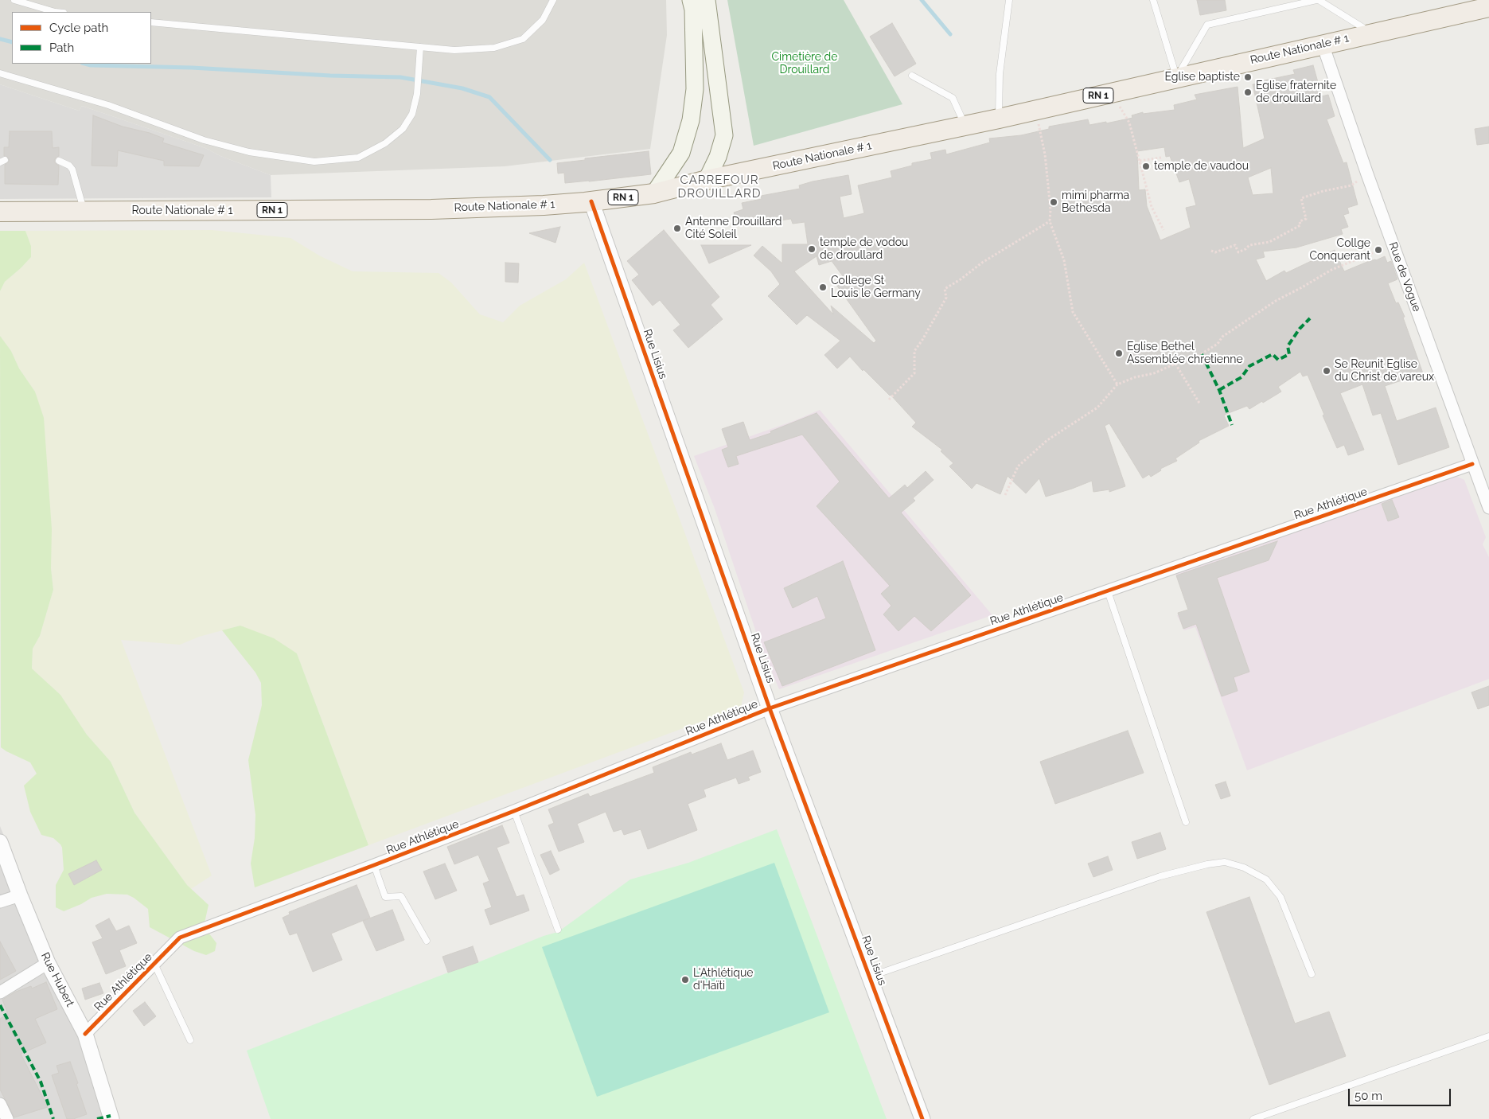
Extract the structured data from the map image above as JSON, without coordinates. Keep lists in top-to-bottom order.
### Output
{
  "streets": {
    "main road": ["Route Nationale # 1", "RN 1"],
    "street": [
      "Rue de Vogue",
      "Rue Lisius",
      "Rue Athlétique",
      "Rue Hubert"
    ]
  },
  "crossings": [
    ["Route Nationale # 1", "Rue de Vogue"],
    ["Route Nationale # 1", "Rue Lisius"],
    ["Rue de Vogue", "Rue Athlétique"],
    ["Rue Lisius", "Rue Athlétique"],
    ["Rue Athlétique", "Rue Hubert"]
  ],
  "districts": ["CARREFOUR DROUILLARD"],
  "parks": ["Cimetière de Drouillard"],
  "places": [
    "Eglise baptiste",
    "Eglise fraternite de drouillard",
    "temple de vaudou",
    "mimi pharma Bethesda",
    "Antenne Drouillard Cité Soleil",
    "temple de vodou de droullard",
    "Collge Conquerant",
    "College St Louis le Germany",
    "Eglise Bethel Assemblée chretienne",
    "Se Reunit Eglise du Christ de vareux",
    "L'Athlétique d'Haïti"
  ],
  "legend": ["Cycle path", "Path"],
  "scale_bar": "50 m"
}
